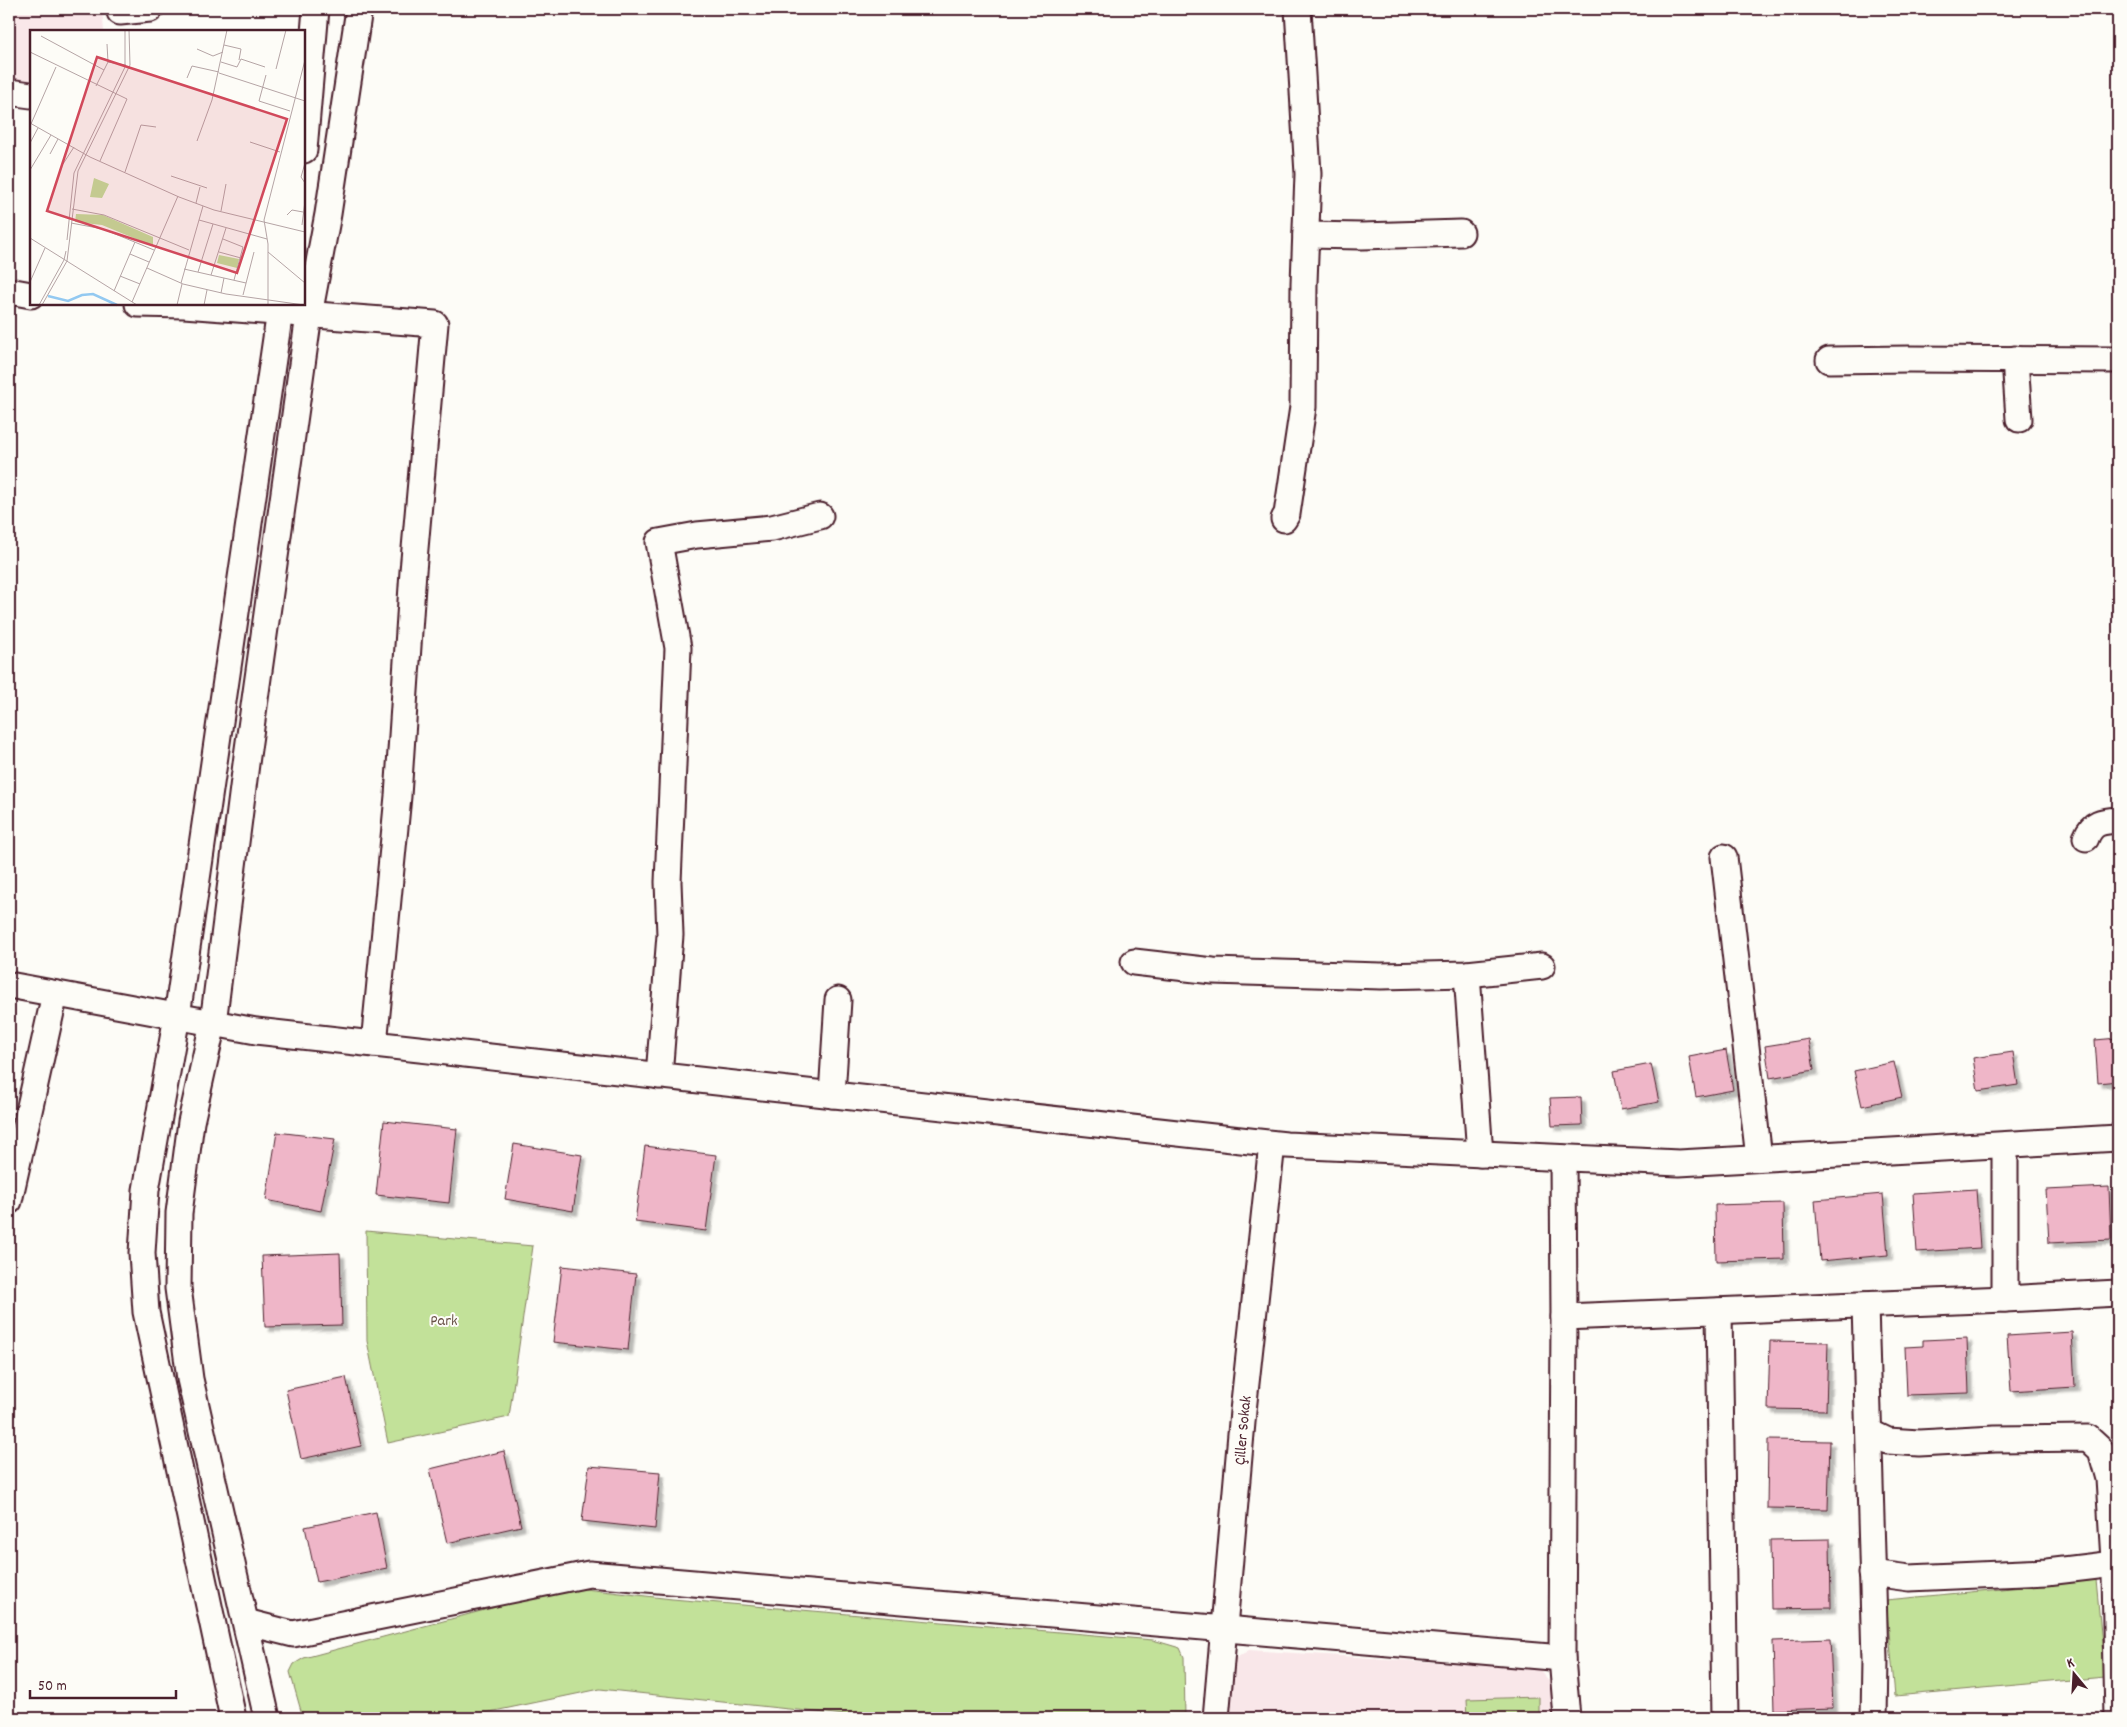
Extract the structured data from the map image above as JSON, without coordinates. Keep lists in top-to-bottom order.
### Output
{
  "streets": {
    "street": ["Çiller Sokak"]
  },
  "parks": ["Park"],
  "scale_bar": "50 m",
  "north": "top"
}
